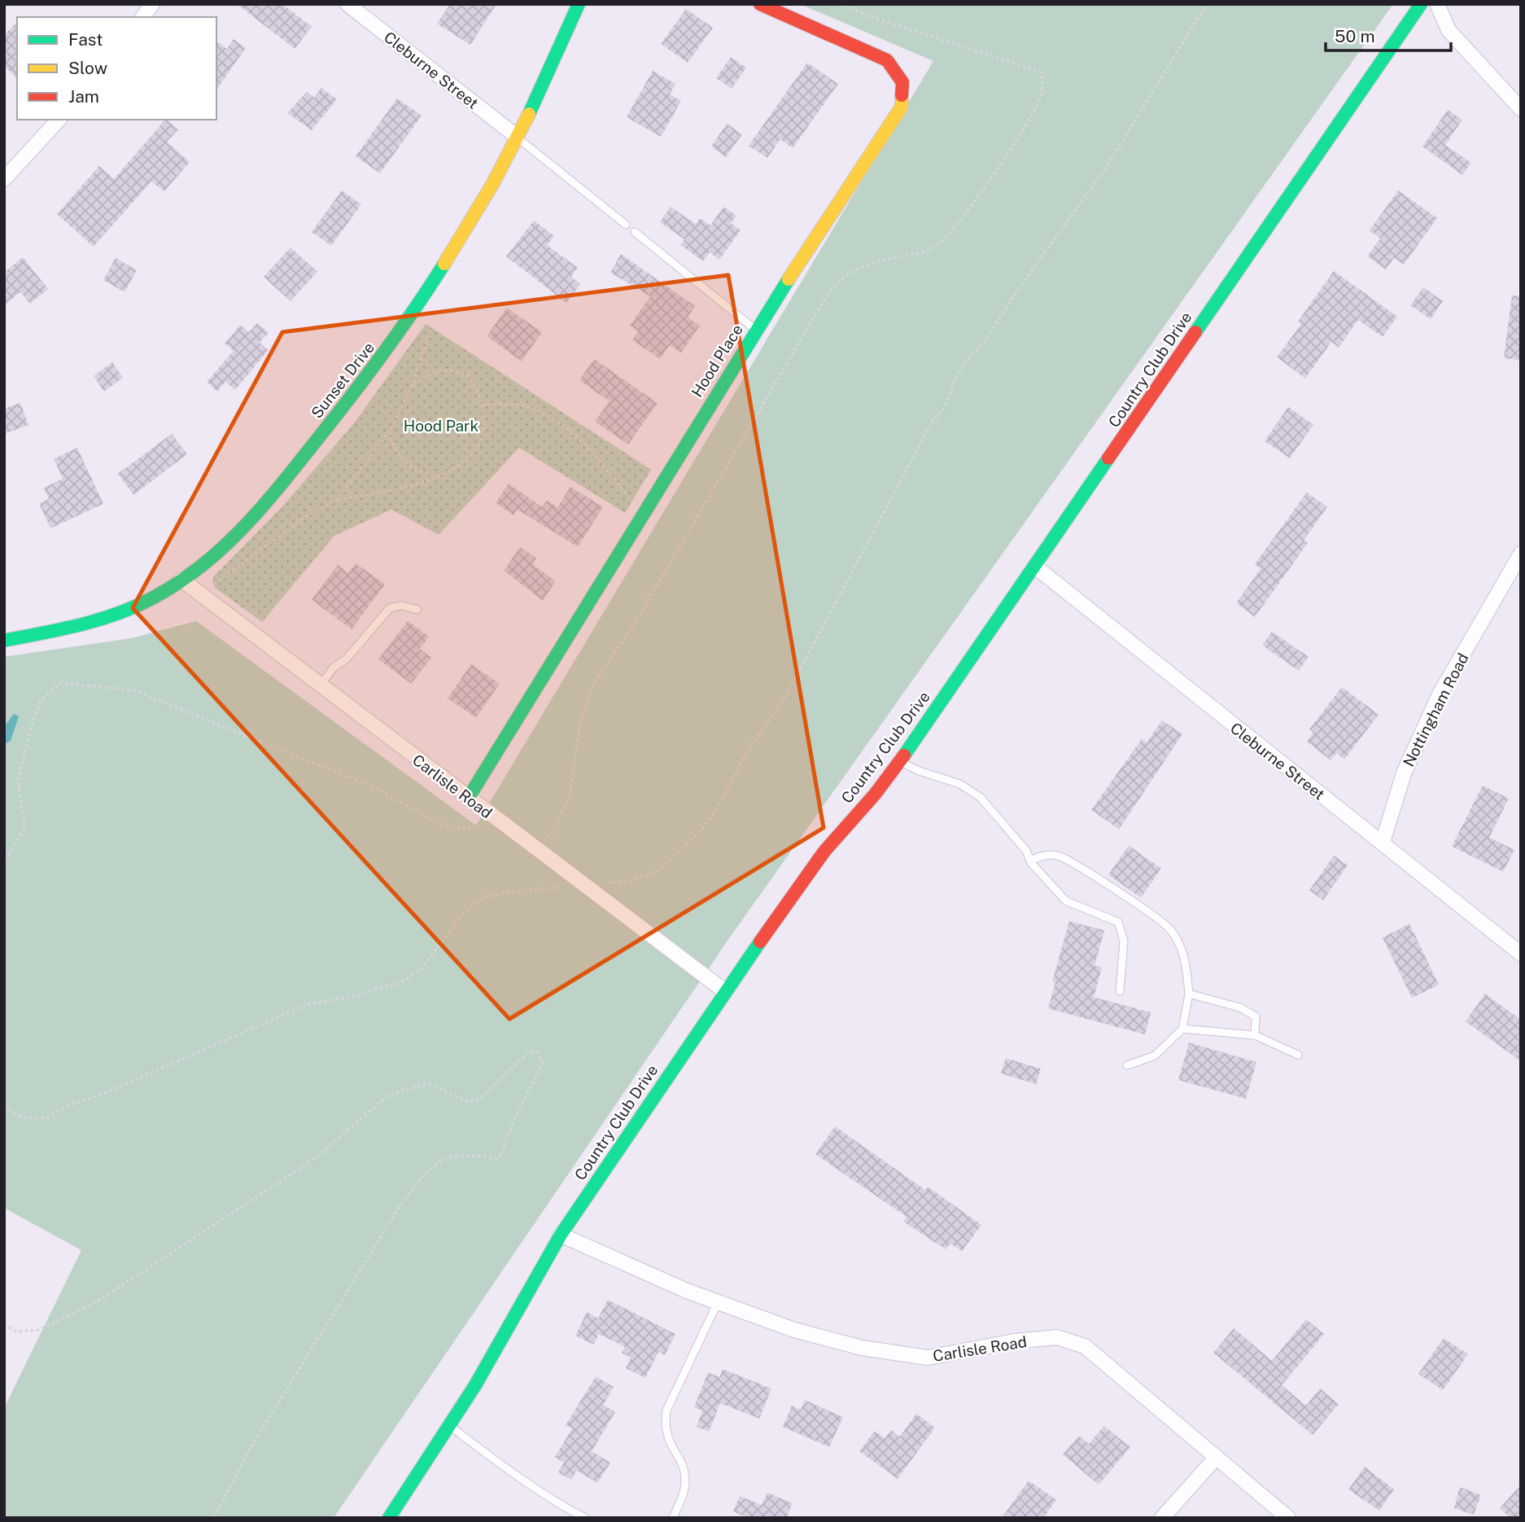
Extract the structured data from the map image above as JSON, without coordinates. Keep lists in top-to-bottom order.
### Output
{
  "streets": {
    "street": [
      "Cleburne Street",
      "Hood Place",
      "Country Club Drive",
      "Sunset Drive",
      "Nottingham Road",
      "Carlisle Road"
    ]
  },
  "crossings": [
    ["Cleburne Street", "Country Club Drive"],
    ["Cleburne Street", "Sunset Drive"],
    ["Cleburne Street", "Nottingham Road"],
    ["Hood Place", "Carlisle Road"],
    ["Country Club Drive", "Carlisle Road"],
    ["Sunset Drive", "Carlisle Road"]
  ],
  "parks": ["Hood Park"],
  "legend": ["Fast", "Slow", "Jam"],
  "scale_bar": "50 m"
}
